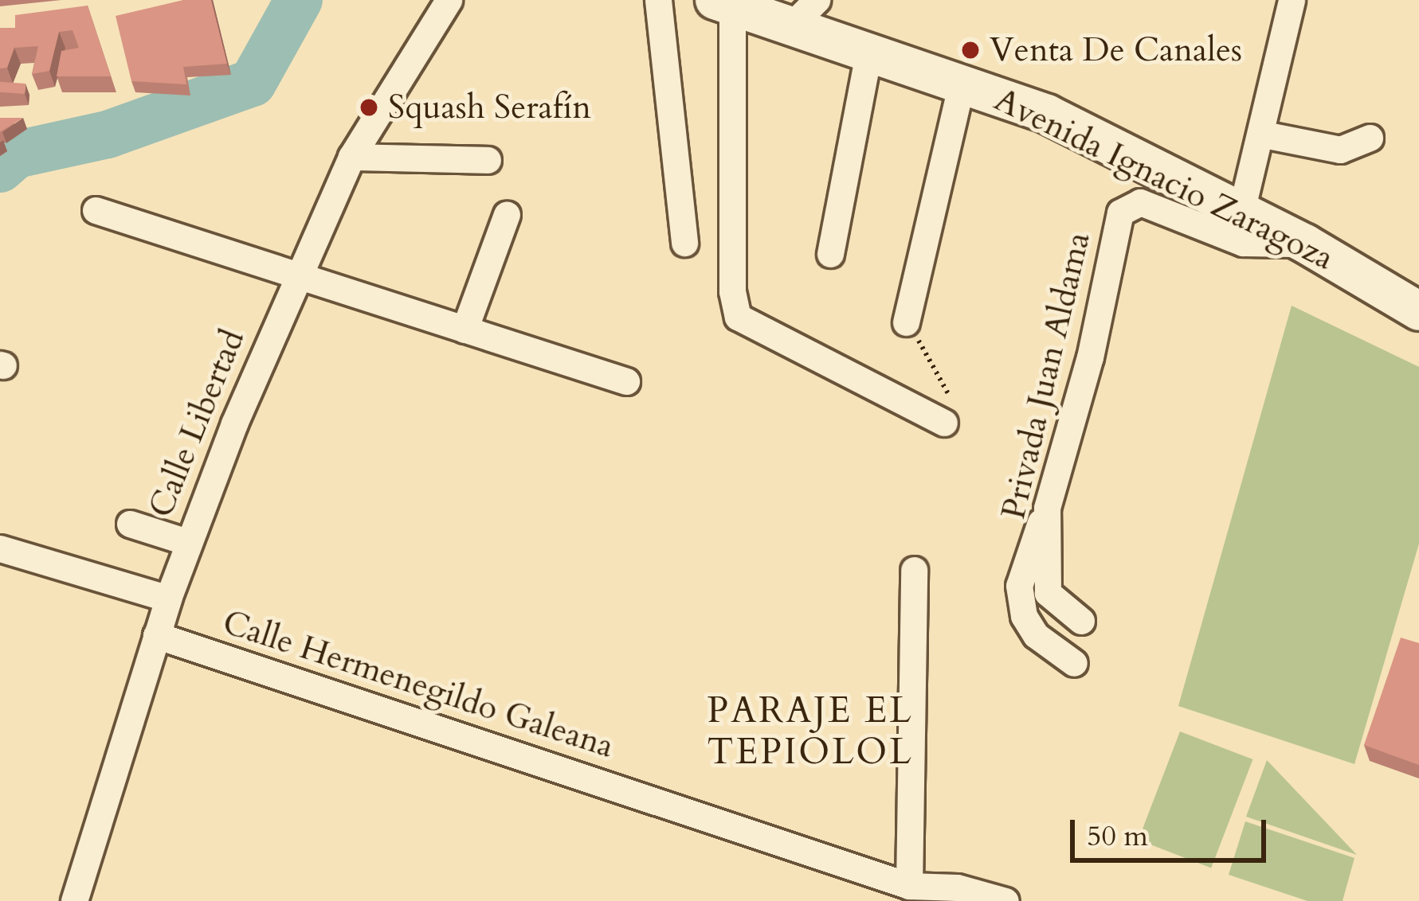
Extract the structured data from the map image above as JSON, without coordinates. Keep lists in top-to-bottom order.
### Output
{
  "streets": {
    "street": [
      "Avenida Ignacio Zaragoza",
      "Privada Juan Aldama",
      "Calle Libertad",
      "Calle Hermenegildo Galeana"
    ]
  },
  "crossings": [
    ["Avenida Ignacio Zaragoza", "Privada Juan Aldama"],
    ["Calle Libertad", "Calle Hermenegildo Galeana"]
  ],
  "districts": ["PARAJE EL TEPIOLOL"],
  "places": ["Venta De Canales", "Squash Serafín"],
  "scale_bar": "50 m"
}
